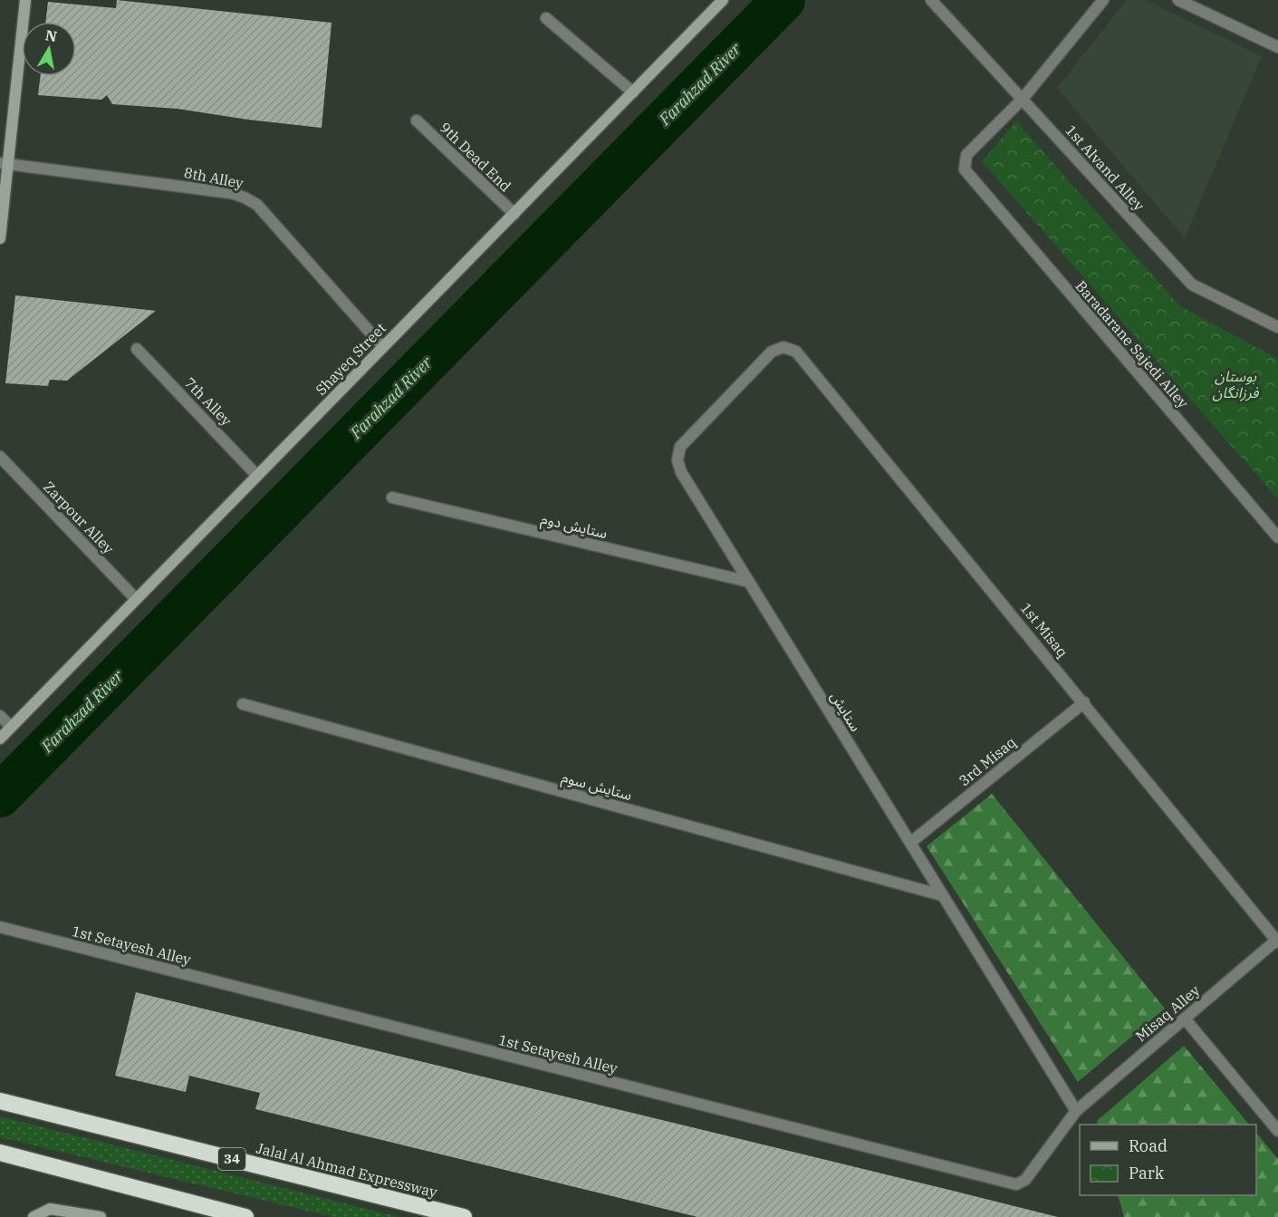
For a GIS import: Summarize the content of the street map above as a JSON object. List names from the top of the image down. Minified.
{"streets":{"highway":["34","Jalal Al Ahmad Expressway"],"street":["9th Dead End","1st Alvand Alley","8th Alley","Baradarane Sajedi Alley","Shayeq Street","7th Alley","Zarpour Alley","ستایش دوم","1st Misaq","ستایش","3rd Misaq","ستایش سوم","1st Setayesh Alley","Misaq Alley"]},"crossings":[["9th Dead End","Shayeq Street"],["1st Alvand Alley","Baradarane Sajedi Alley"],["8th Alley","Shayeq Street"],["Shayeq Street","7th Alley"],["Shayeq Street","Zarpour Alley"],["ستایش دوم","ستایش"],["1st Misaq","ستایش"],["1st Misaq","3rd Misaq"],["1st Misaq","Misaq Alley"],["ستایش","3rd Misaq"],["ستایش","ستایش سوم"],["ستایش","1st Setayesh Alley"],["ستایش","Misaq Alley"],["1st Setayesh Alley","Misaq Alley"]],"water":["Farahzad River"],"parks":["بوستان فرزانگان"],"legend":["Road","Park"],"north":"top"}
